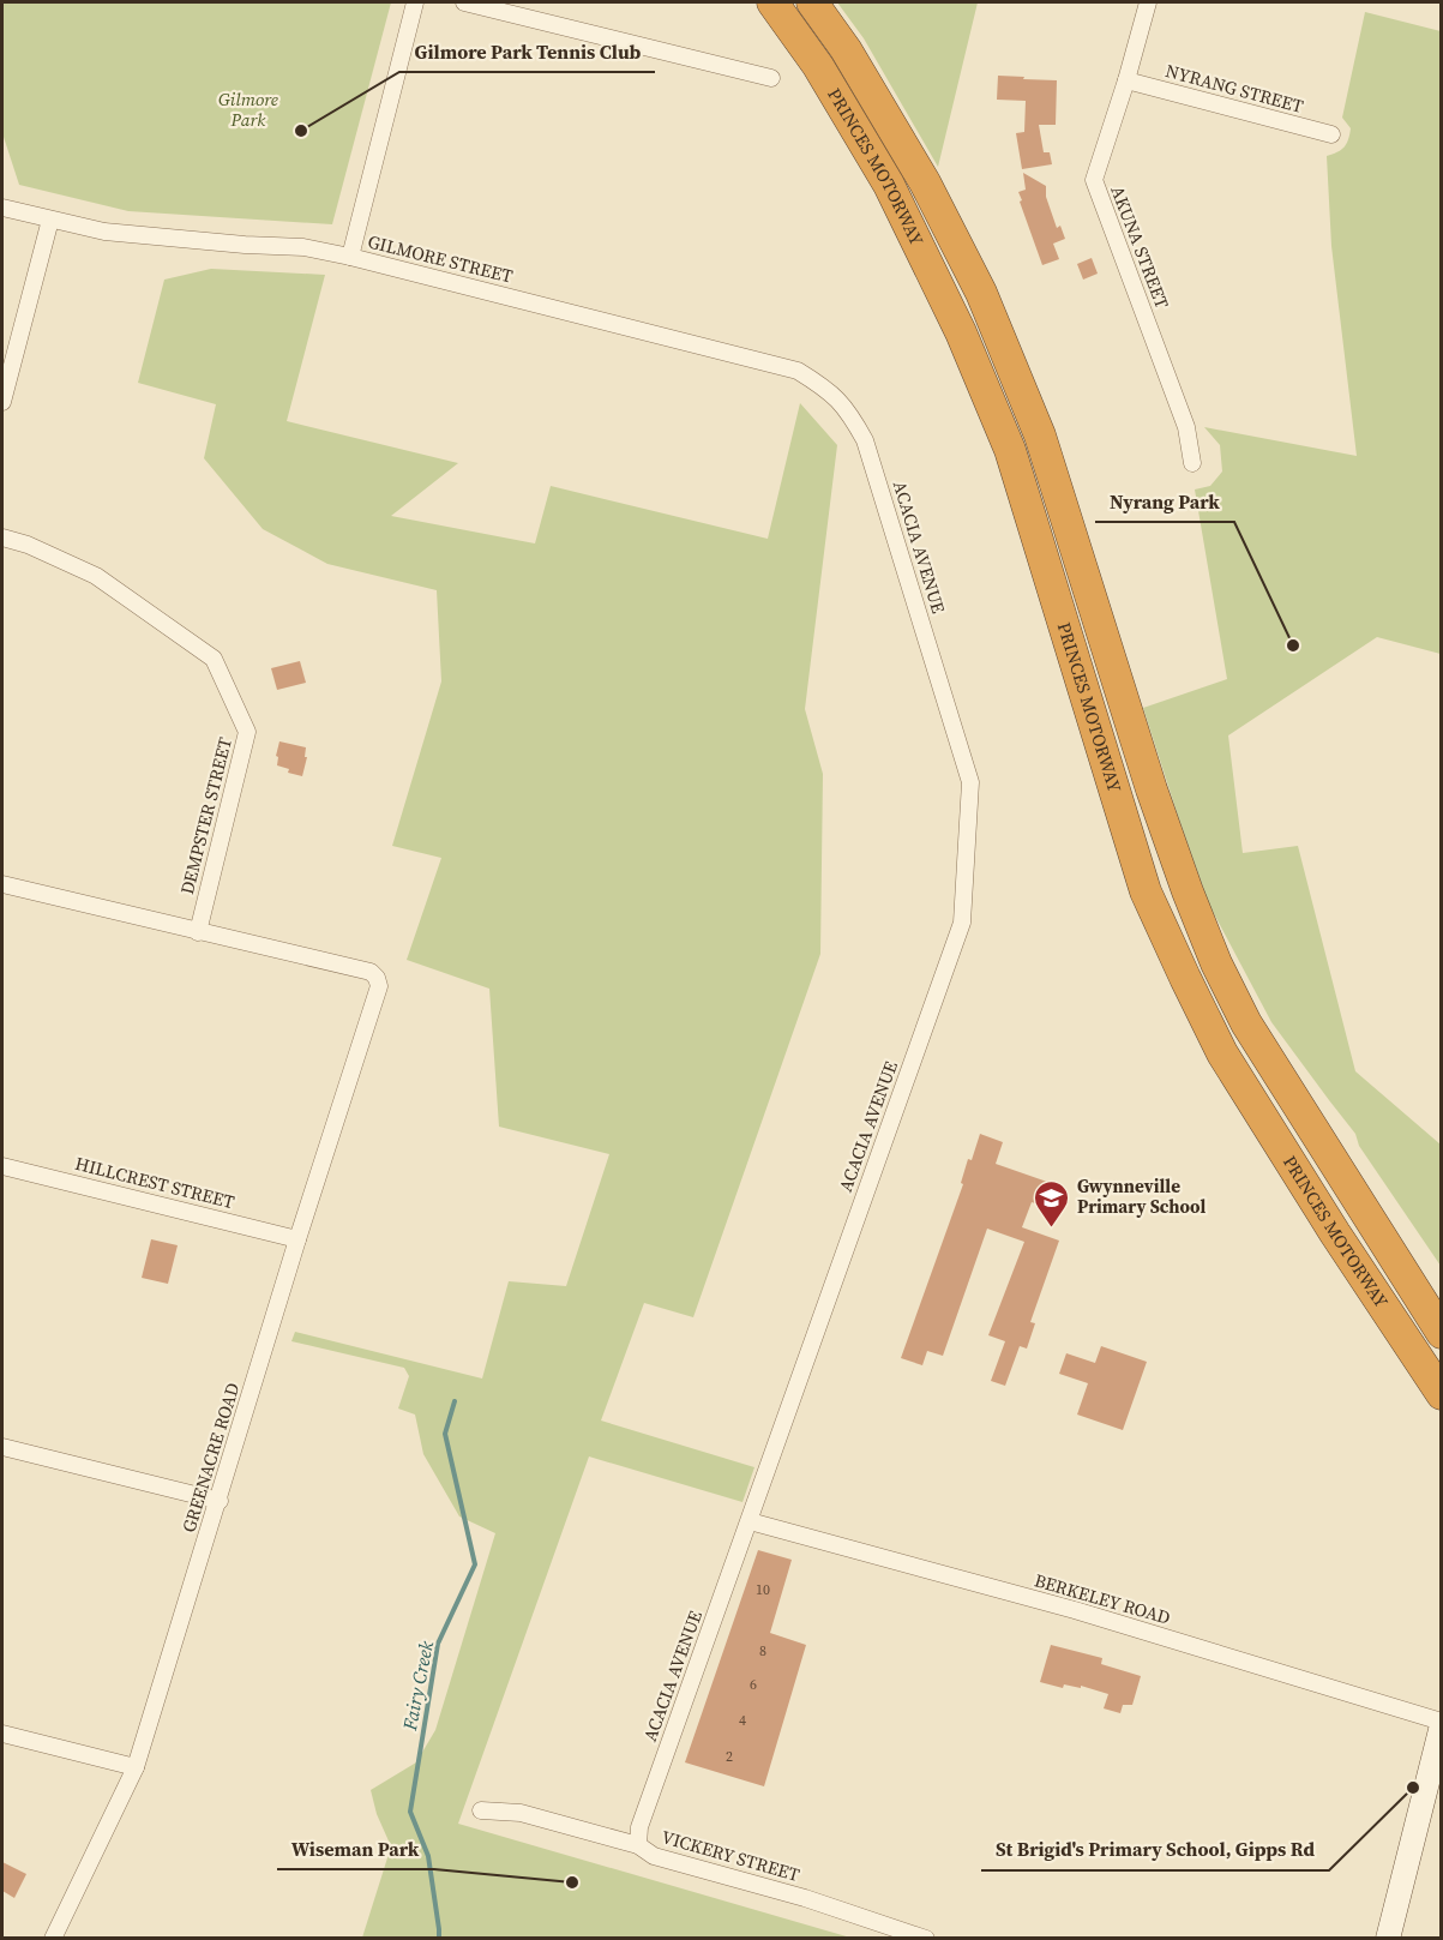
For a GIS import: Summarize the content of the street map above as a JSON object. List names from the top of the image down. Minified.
{"streets":{"highway":["PRINCES MOTORWAY"],"street":["NYRANG STREET","AKUNA STREET","GILMORE STREET","ACACIA AVENUE","DEMPSTER STREET","HILLCREST STREET","GREENACRE ROAD","BERKELEY ROAD","VICKERY STREET"]},"crossings":[["NYRANG STREET","AKUNA STREET"],["GILMORE STREET","ACACIA AVENUE"],["ACACIA AVENUE","BERKELEY ROAD"],["ACACIA AVENUE","VICKERY STREET"],["DEMPSTER STREET","GREENACRE ROAD"],["HILLCREST STREET","GREENACRE ROAD"]],"water":["Fairy Creek"],"parks":["Gilmore Park"],"places":{"other":["Gilmore Park Tennis Club","Nyrang Park","St Brigid's Primary School, Gipps Rd","Wiseman Park"],"school or university":["Gwynneville Primary School"]},"house_numbers":["10","8","6","4","2"]}
